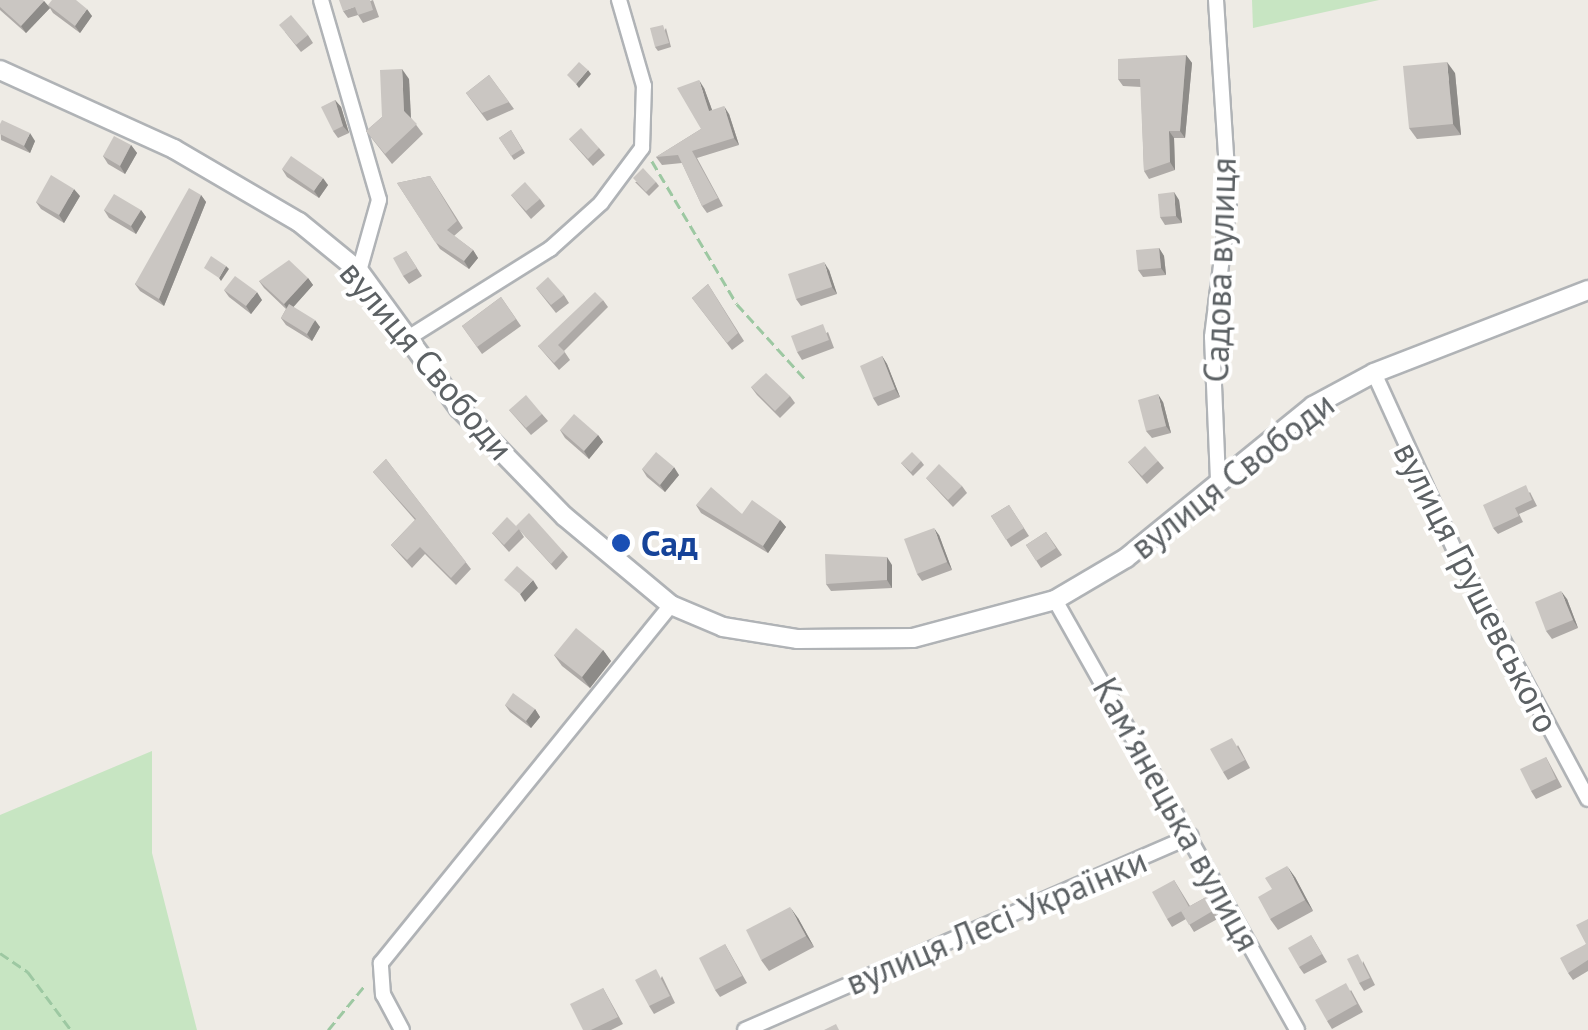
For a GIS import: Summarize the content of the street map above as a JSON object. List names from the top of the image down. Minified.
{"streets":{"street":["Садова вулиця","вулиця Свободи","вулиця Грушевського","Камʼянецька вулиця","вулиця Лесі Українки"]},"crossings":[["Садова вулиця","вулиця Свободи"],["вулиця Свободи","вулиця Грушевського"],["вулиця Свободи","Камʼянецька вулиця"],["Камʼянецька вулиця","вулиця Лесі Українки"]],"places":["Сад"]}
